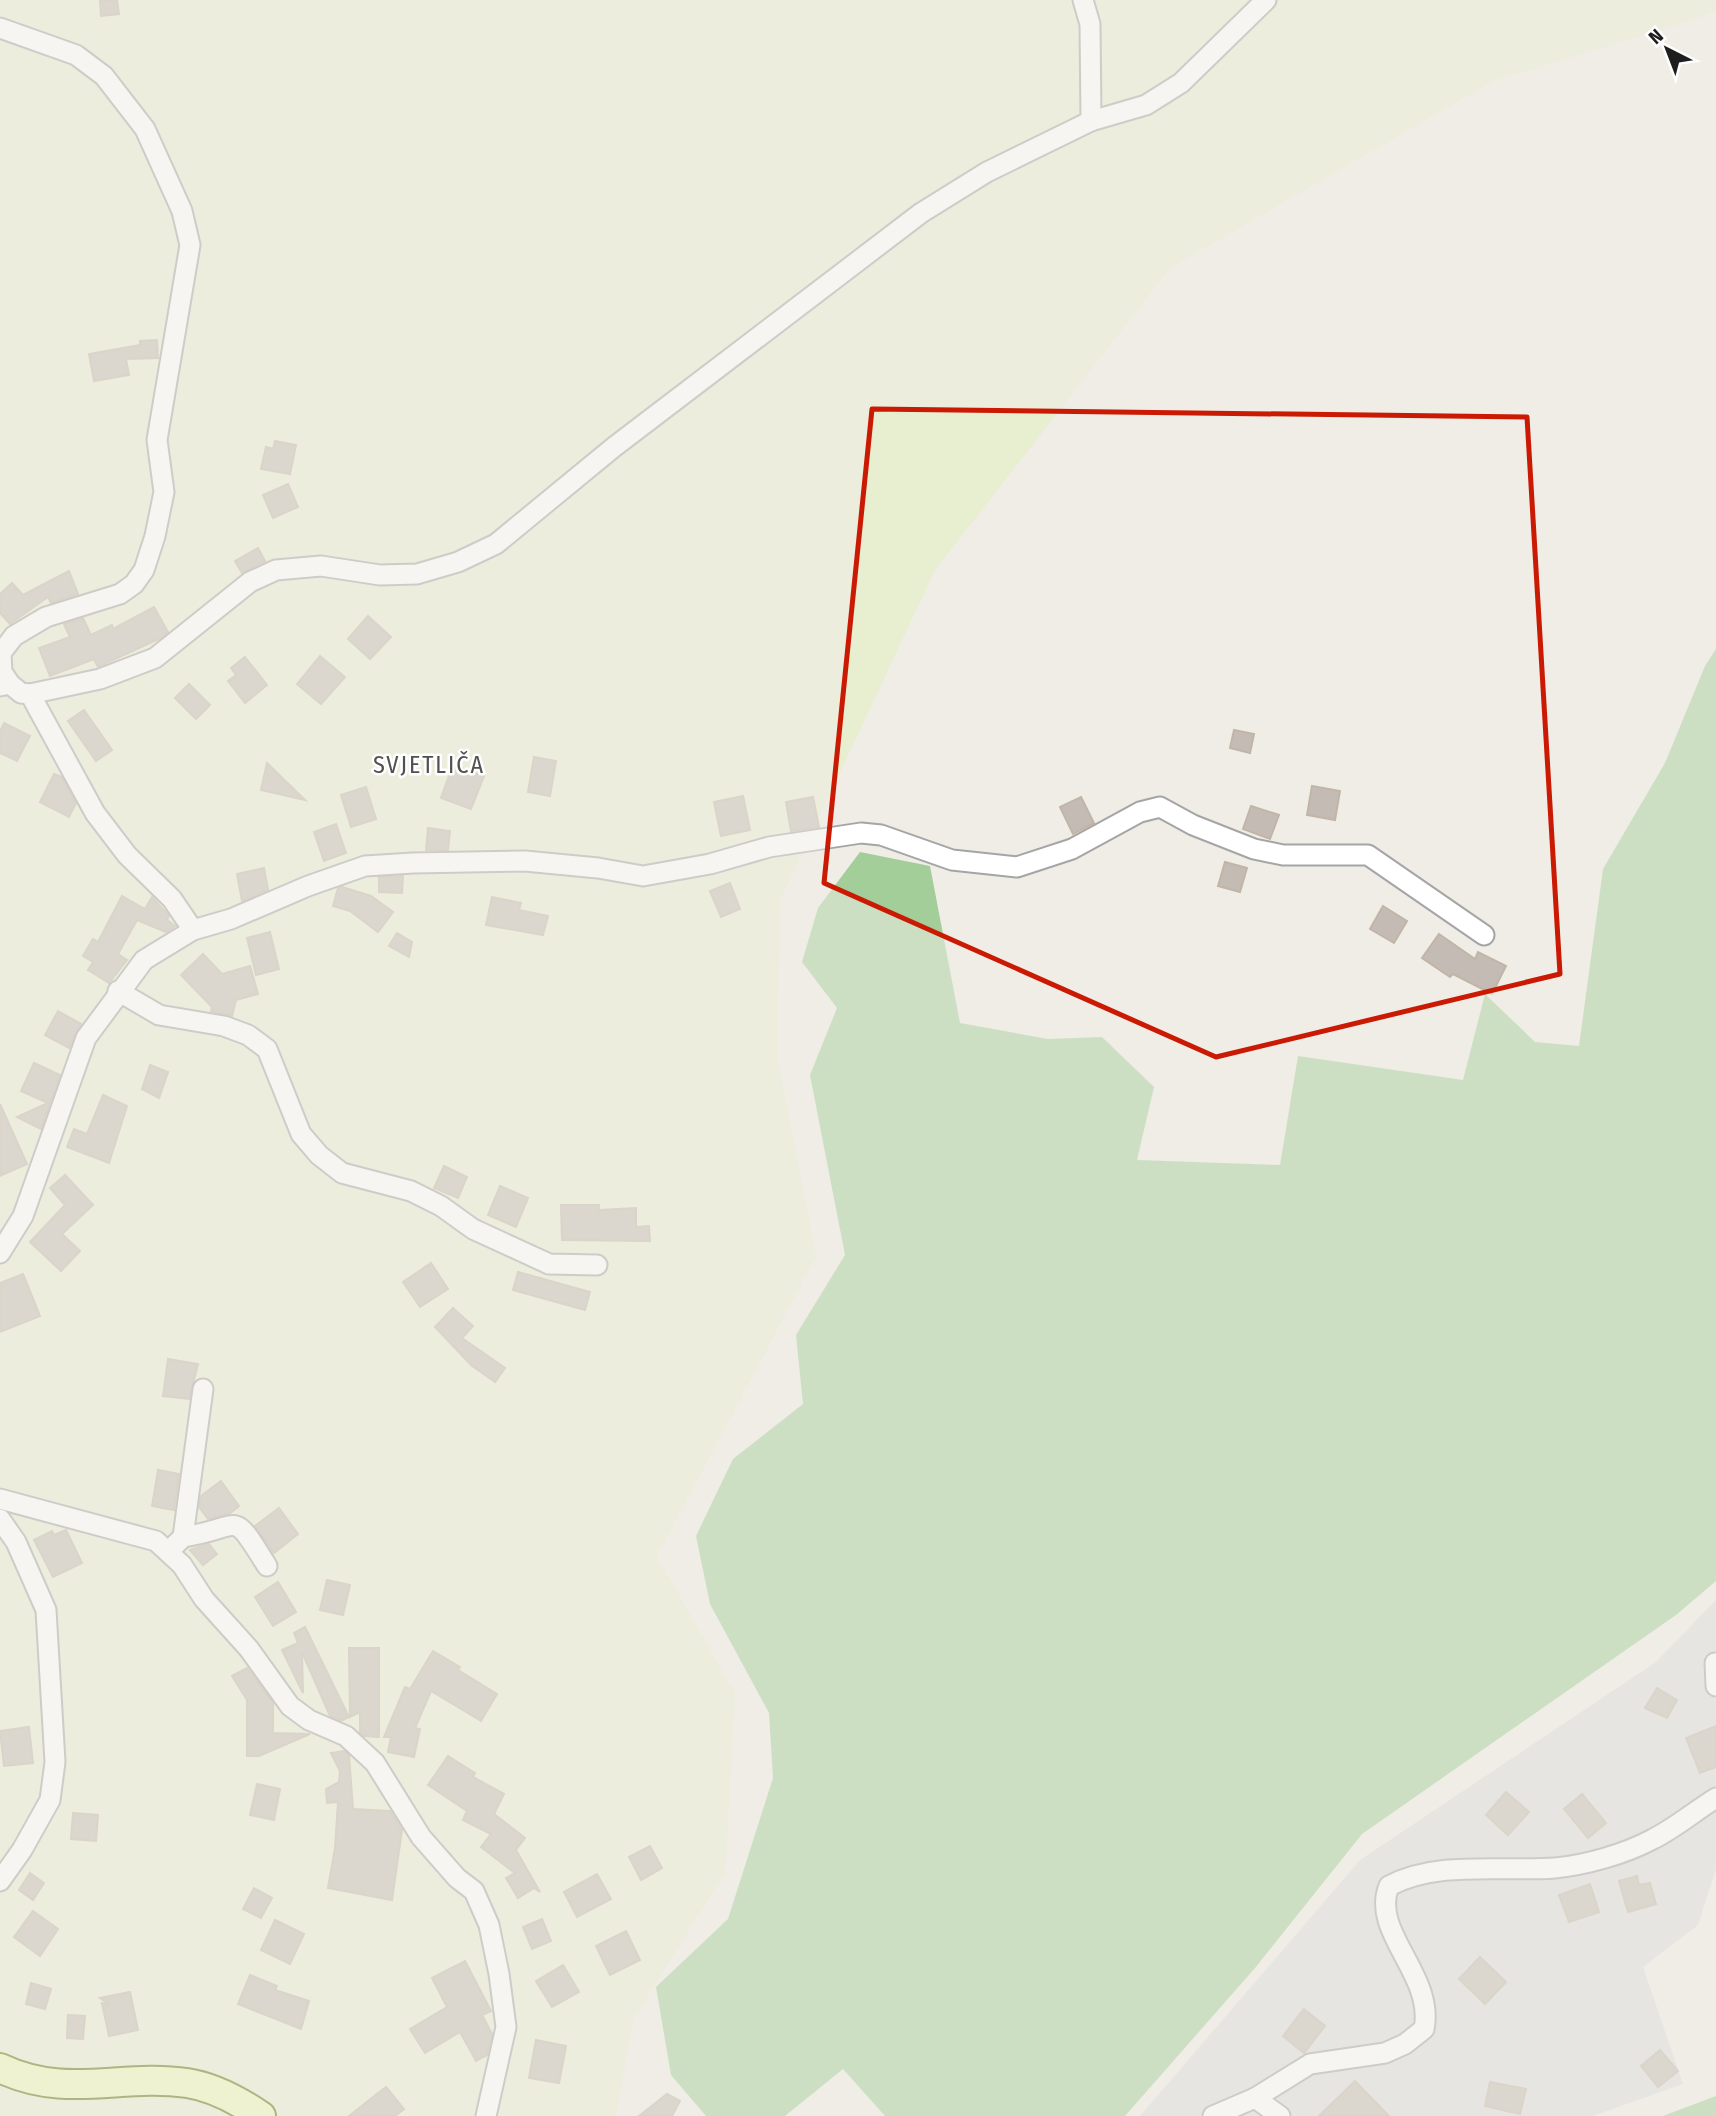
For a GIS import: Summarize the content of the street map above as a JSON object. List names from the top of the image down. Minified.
{"districts":["SVJETLIČA"],"north":"top left"}
